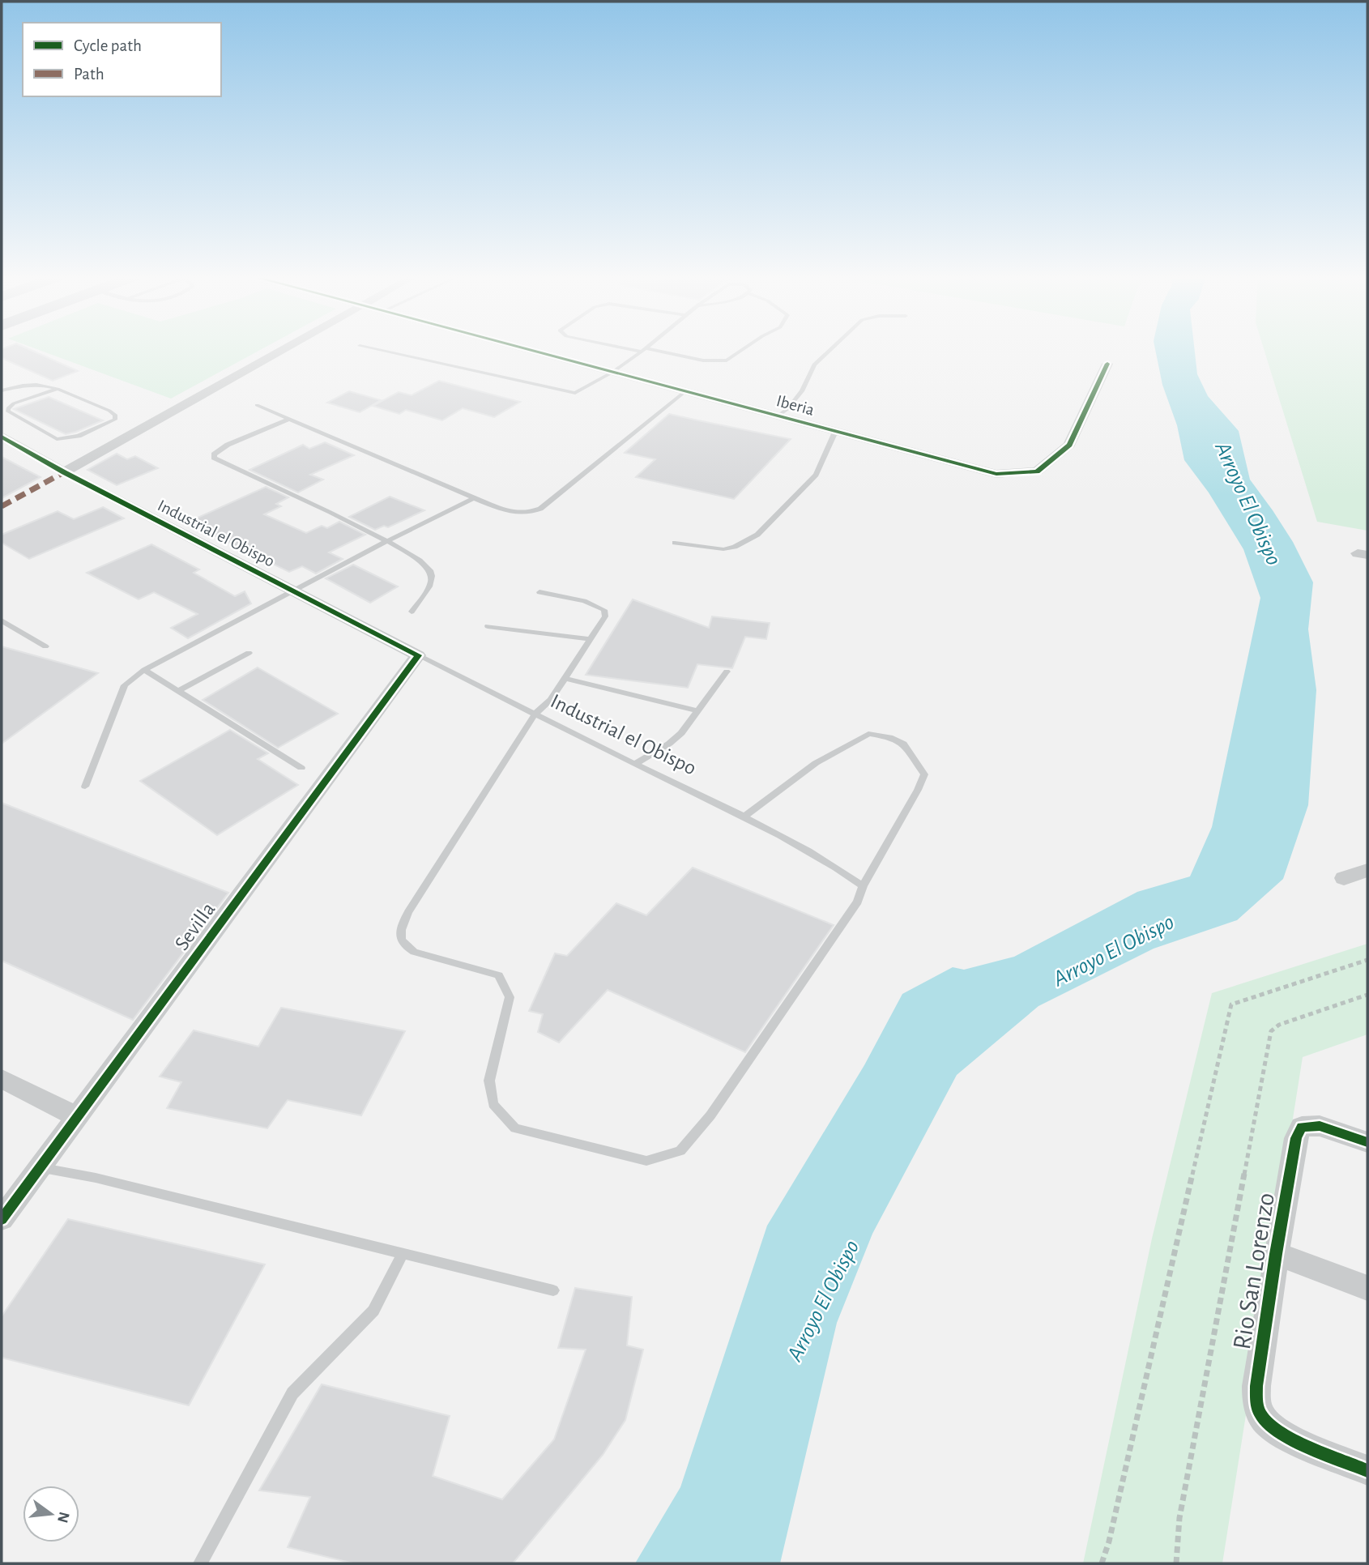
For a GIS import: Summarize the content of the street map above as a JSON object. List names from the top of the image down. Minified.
{"streets":{"street":["Iberia","Industrial el Obispo","Sevilla","Rio San Lorenzo"]},"crossings":[["Industrial el Obispo","Sevilla"]],"water":["Arroyo El Obispo"],"legend":["Cycle path","Path"],"north":"right"}
